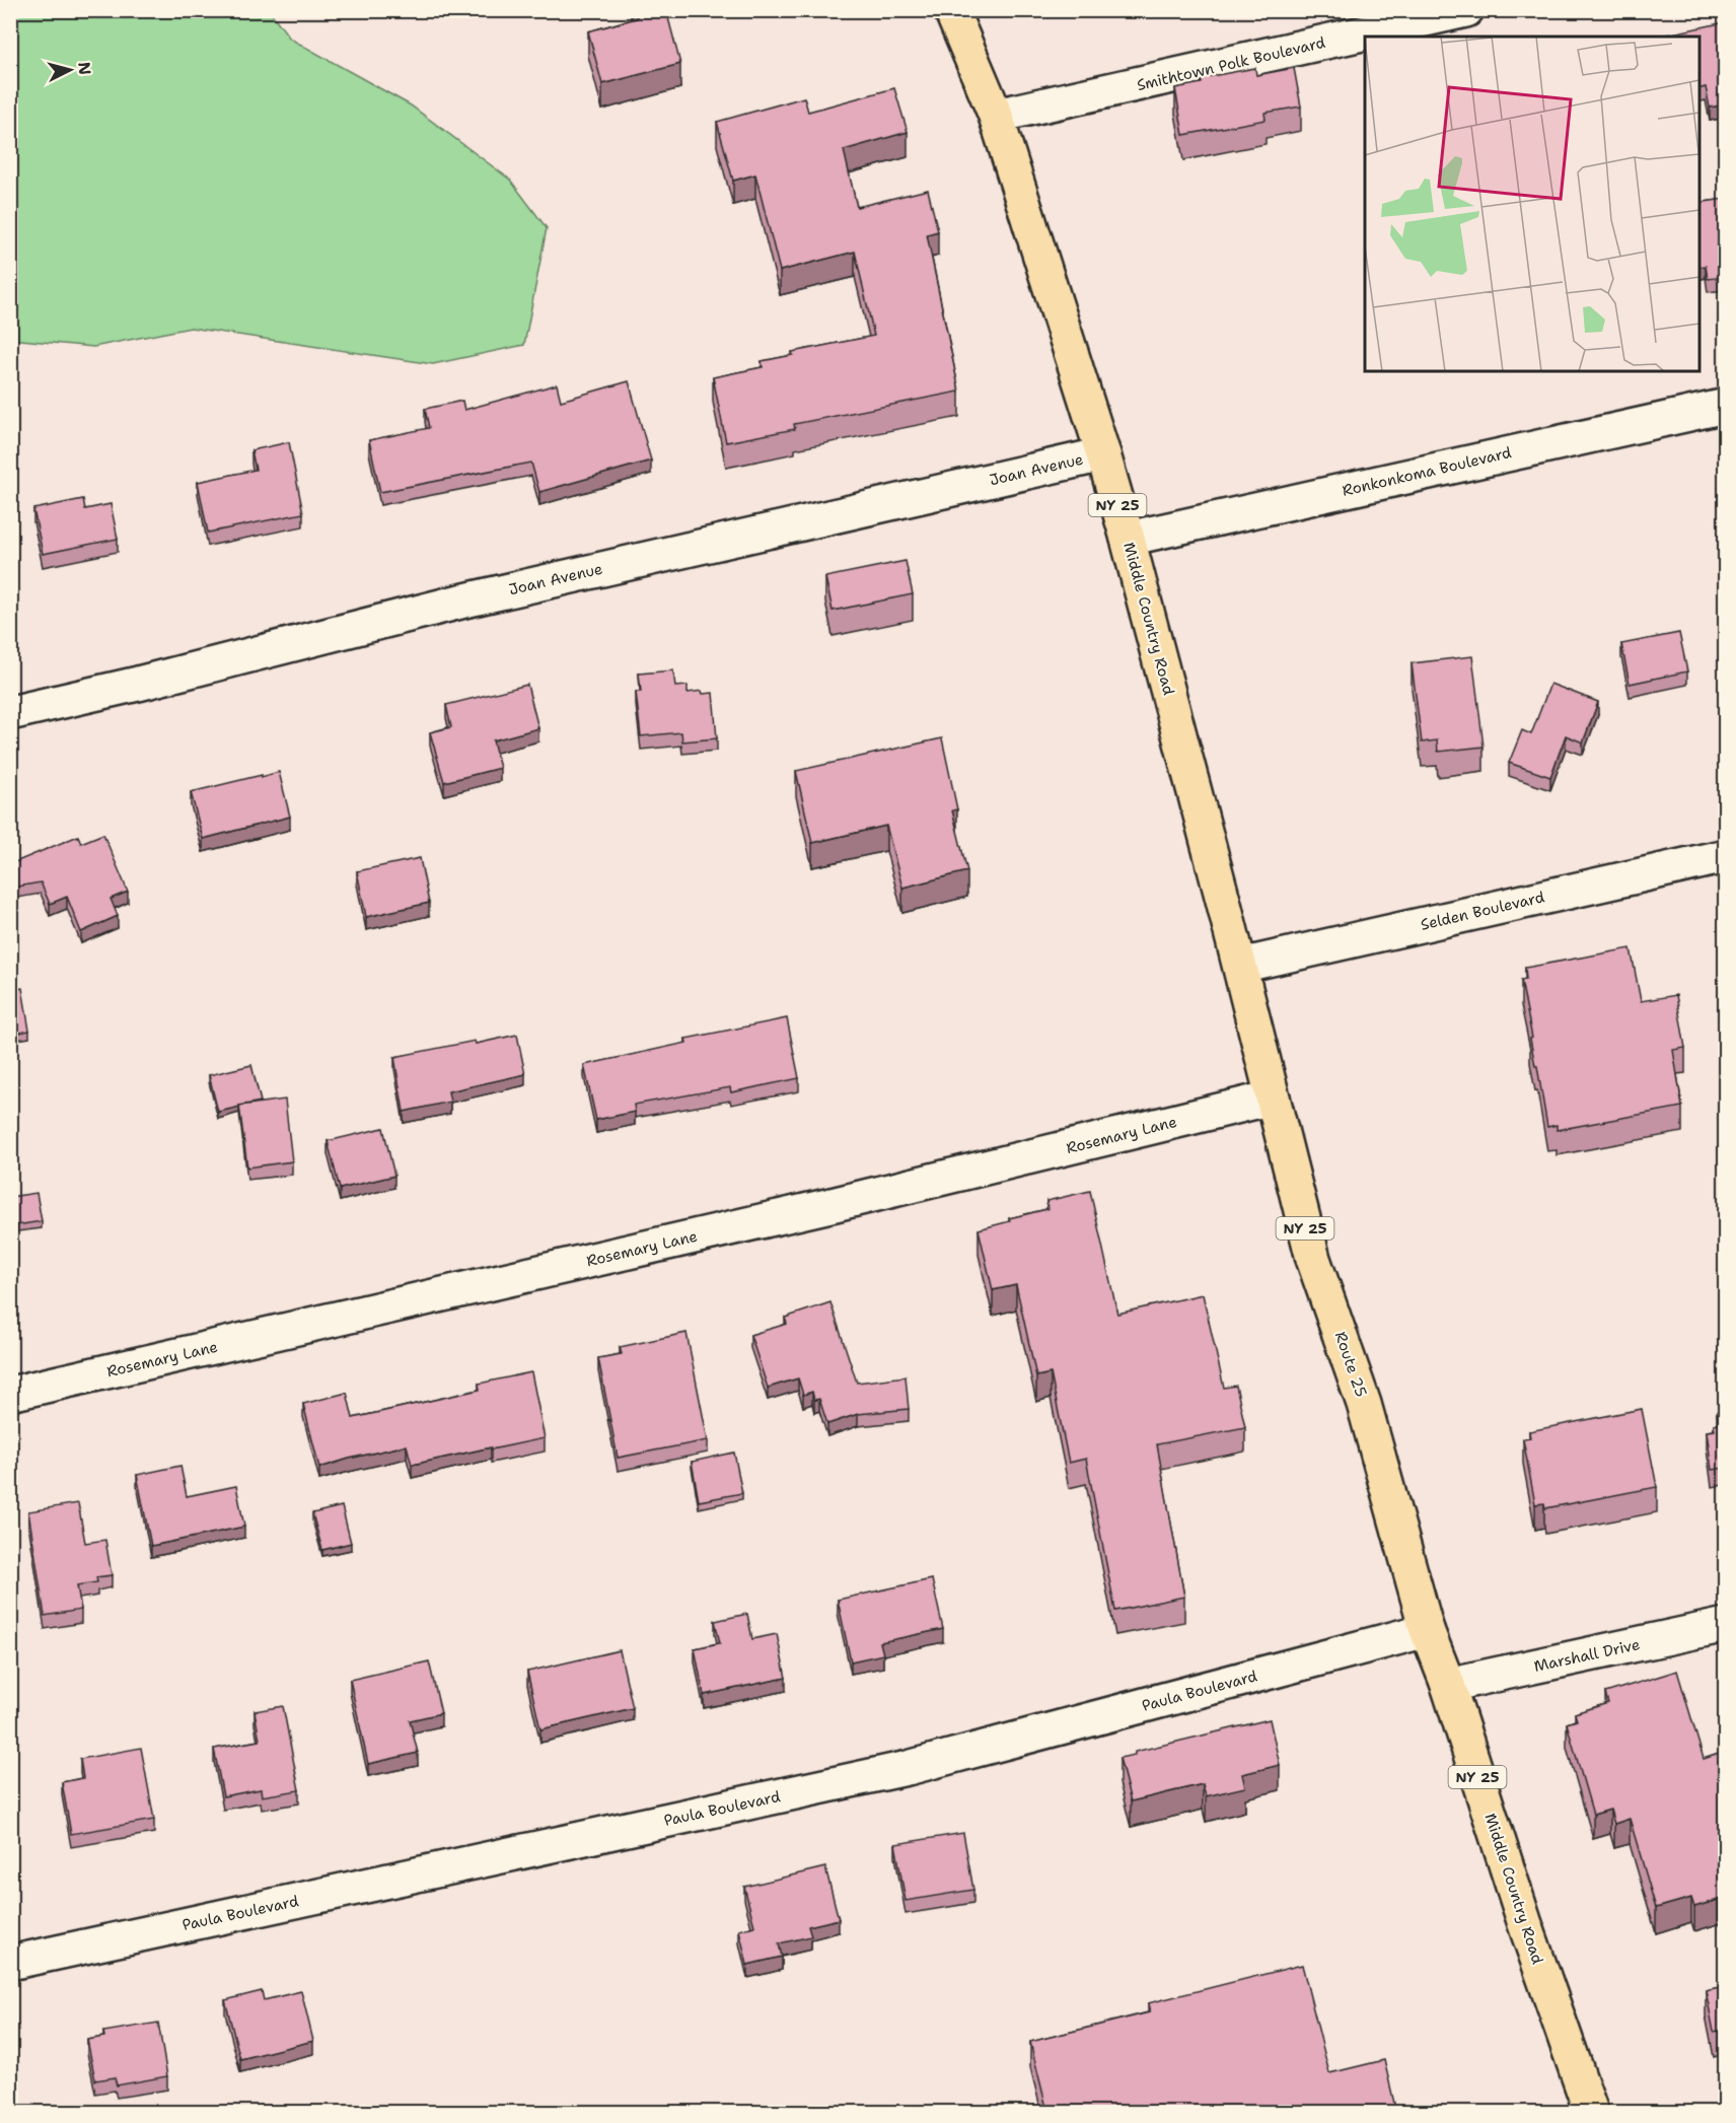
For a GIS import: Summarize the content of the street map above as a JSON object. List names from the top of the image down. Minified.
{"streets":{"main road":["NY 25","Middle Country Road","Route 25"],"street":["Smithtown Polk Boulevard","Joan Avenue","Ronkonkoma Boulevard","Selden Boulevard","Rosemary Lane","Marshall Drive","Paula Boulevard"]},"crossings":[["Smithtown Polk Boulevard","Middle Country Road"],["Joan Avenue","Middle Country Road"],["Ronkonkoma Boulevard","Middle Country Road"],["Middle Country Road","Selden Boulevard"],["Middle Country Road","Rosemary Lane"],["Middle Country Road","Route 25"],["Middle Country Road","Marshall Drive"],["Middle Country Road","Paula Boulevard"],["Rosemary Lane","Route 25"],["Route 25","Paula Boulevard"]],"north":"right"}
